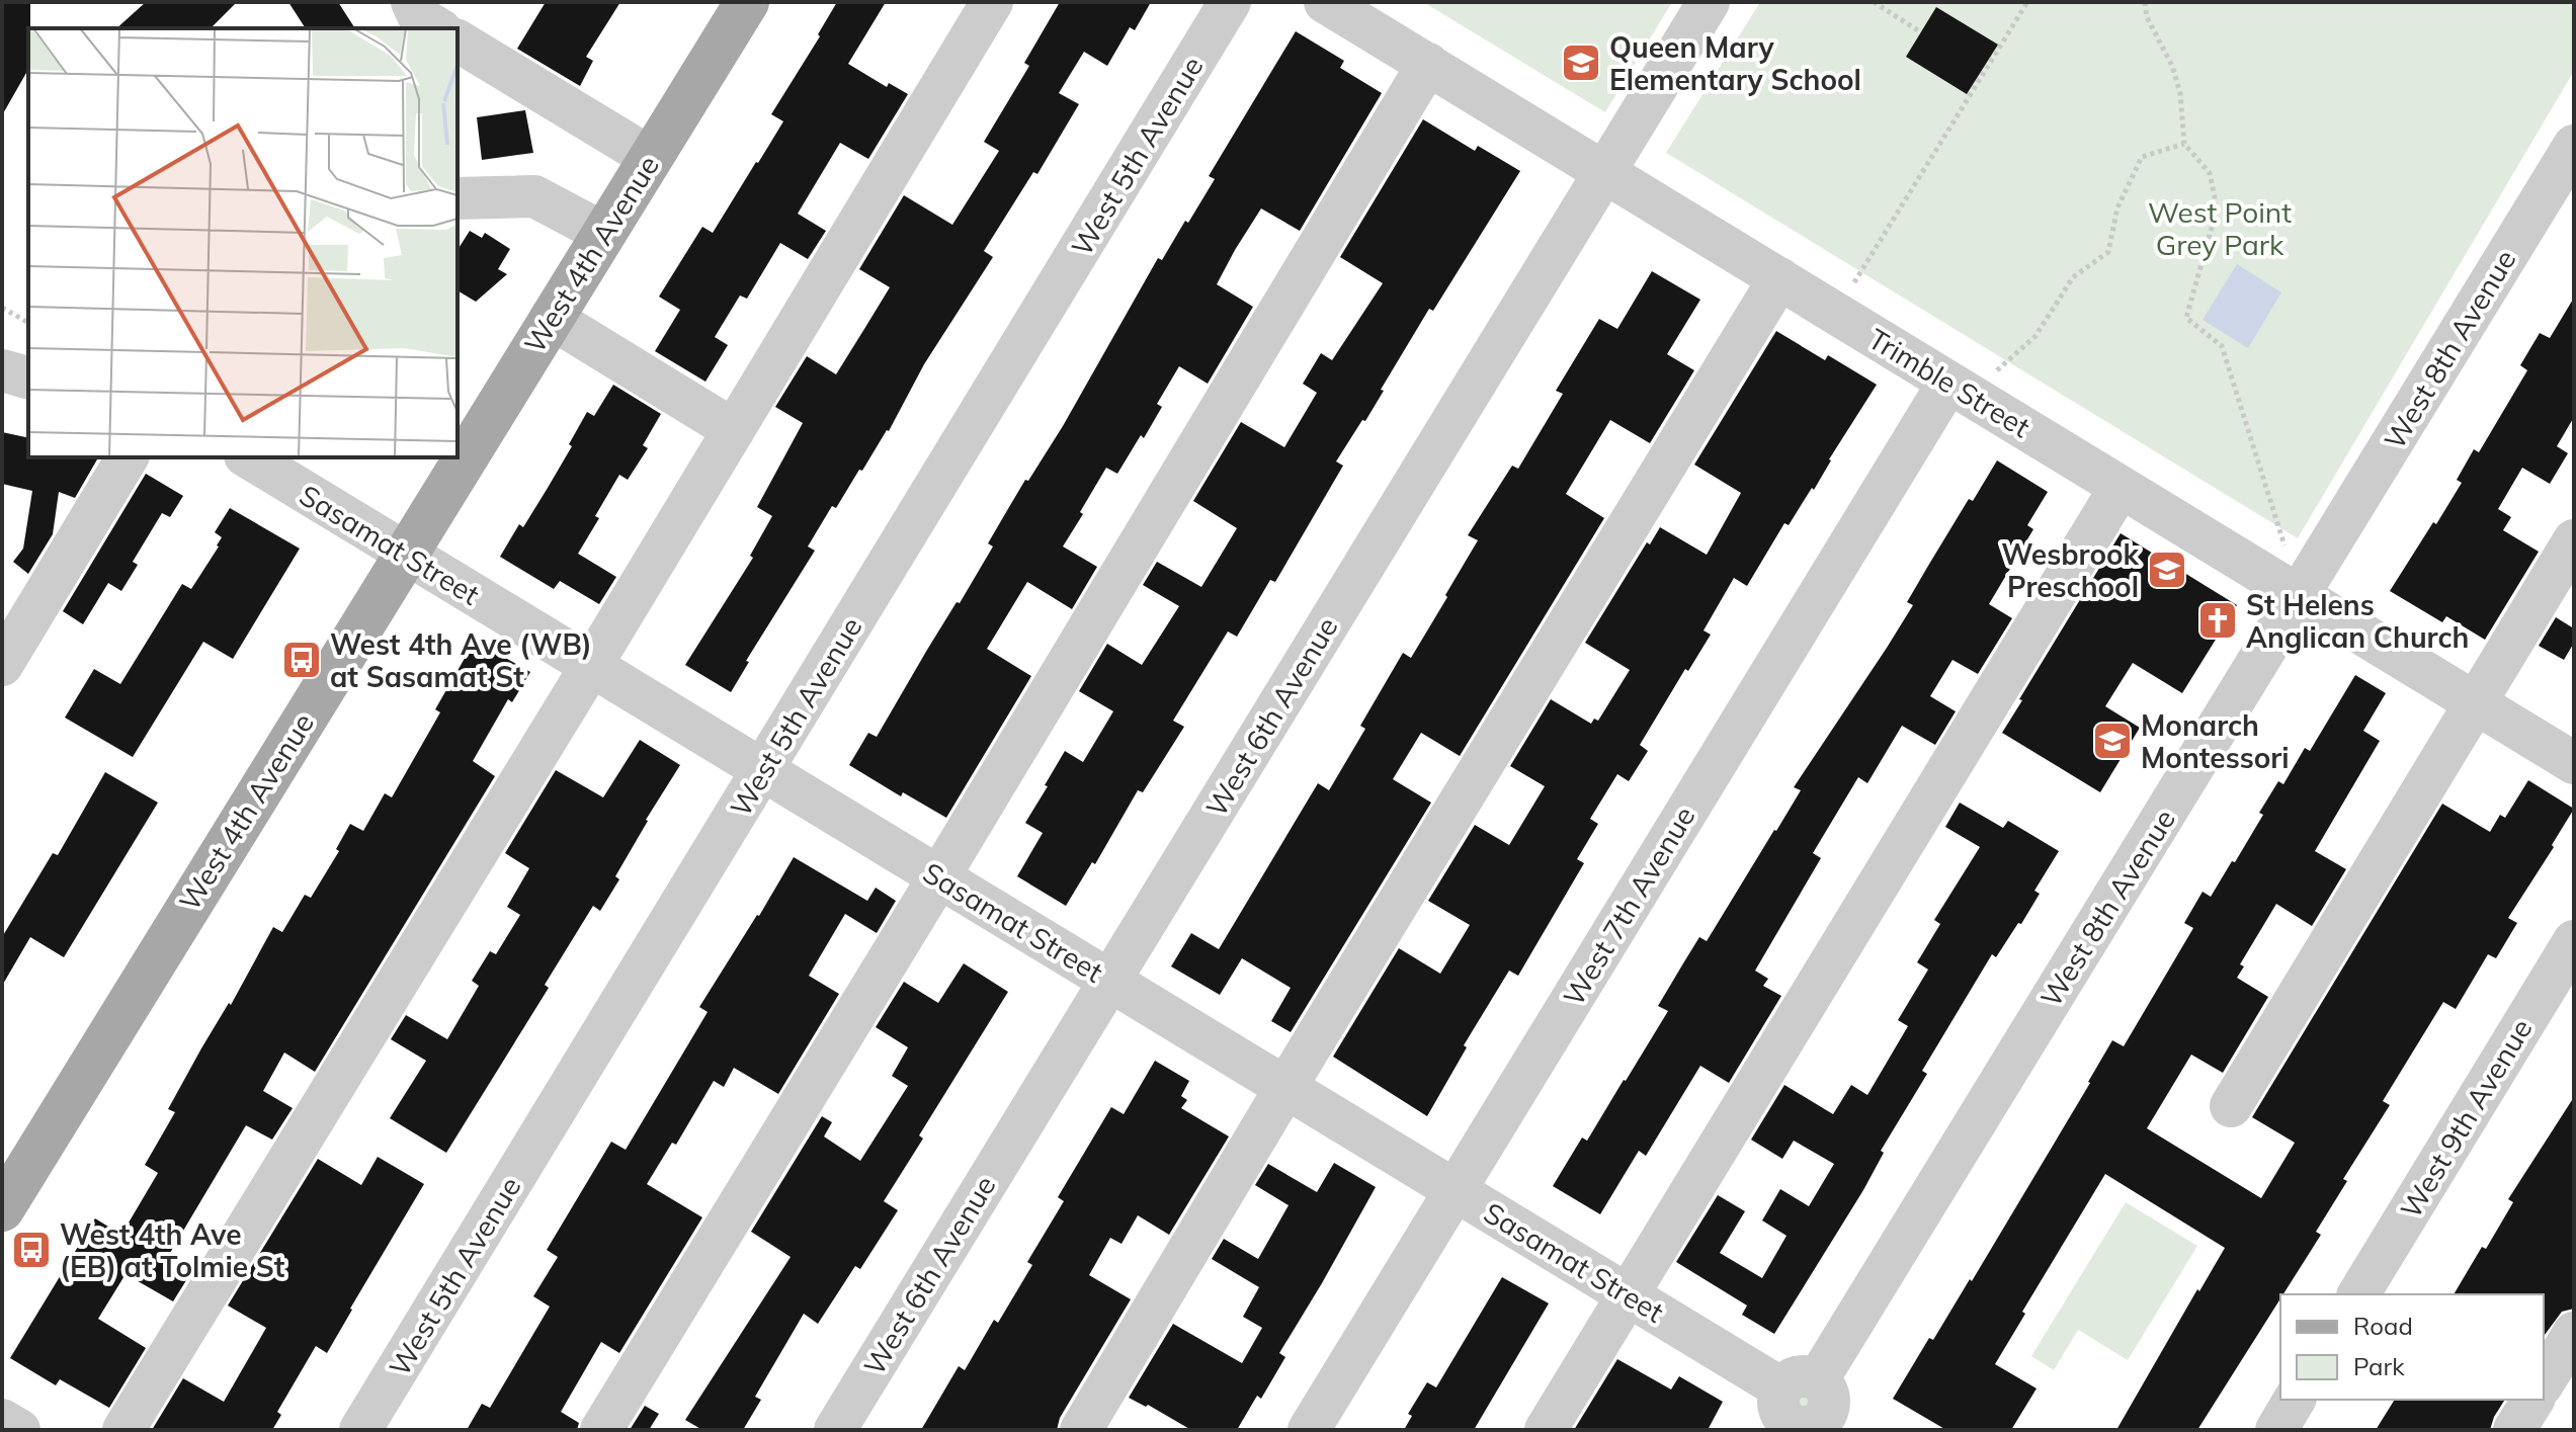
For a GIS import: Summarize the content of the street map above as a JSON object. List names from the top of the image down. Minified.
{"streets":{"main road":["West 4th Avenue"],"street":["West 5th Avenue","West 8th Avenue","Trimble Street","Sasamat Street","West 6th Avenue","West 7th Avenue","West 9th Avenue"]},"crossings":[["West 5th Avenue","Sasamat Street"],["West 4th Avenue","Sasamat Street"],["West 8th Avenue","Trimble Street"],["West 8th Avenue","Sasamat Street"],["Trimble Street","West 6th Avenue"],["Trimble Street","West 7th Avenue"],["Sasamat Street","West 6th Avenue"],["Sasamat Street","West 7th Avenue"]],"parks":["West Point Grey Park"],"places":{"school or university":["Queen Mary Elementary School","Wesbrook Preschool","Monarch Montessori"],"church":["St Helens Anglican Church"],"bus stop":["West 4th Ave (WB) at Sasamat St","West 4th Ave (EB) at Tolmie St"]},"legend":["Road","Park"]}
